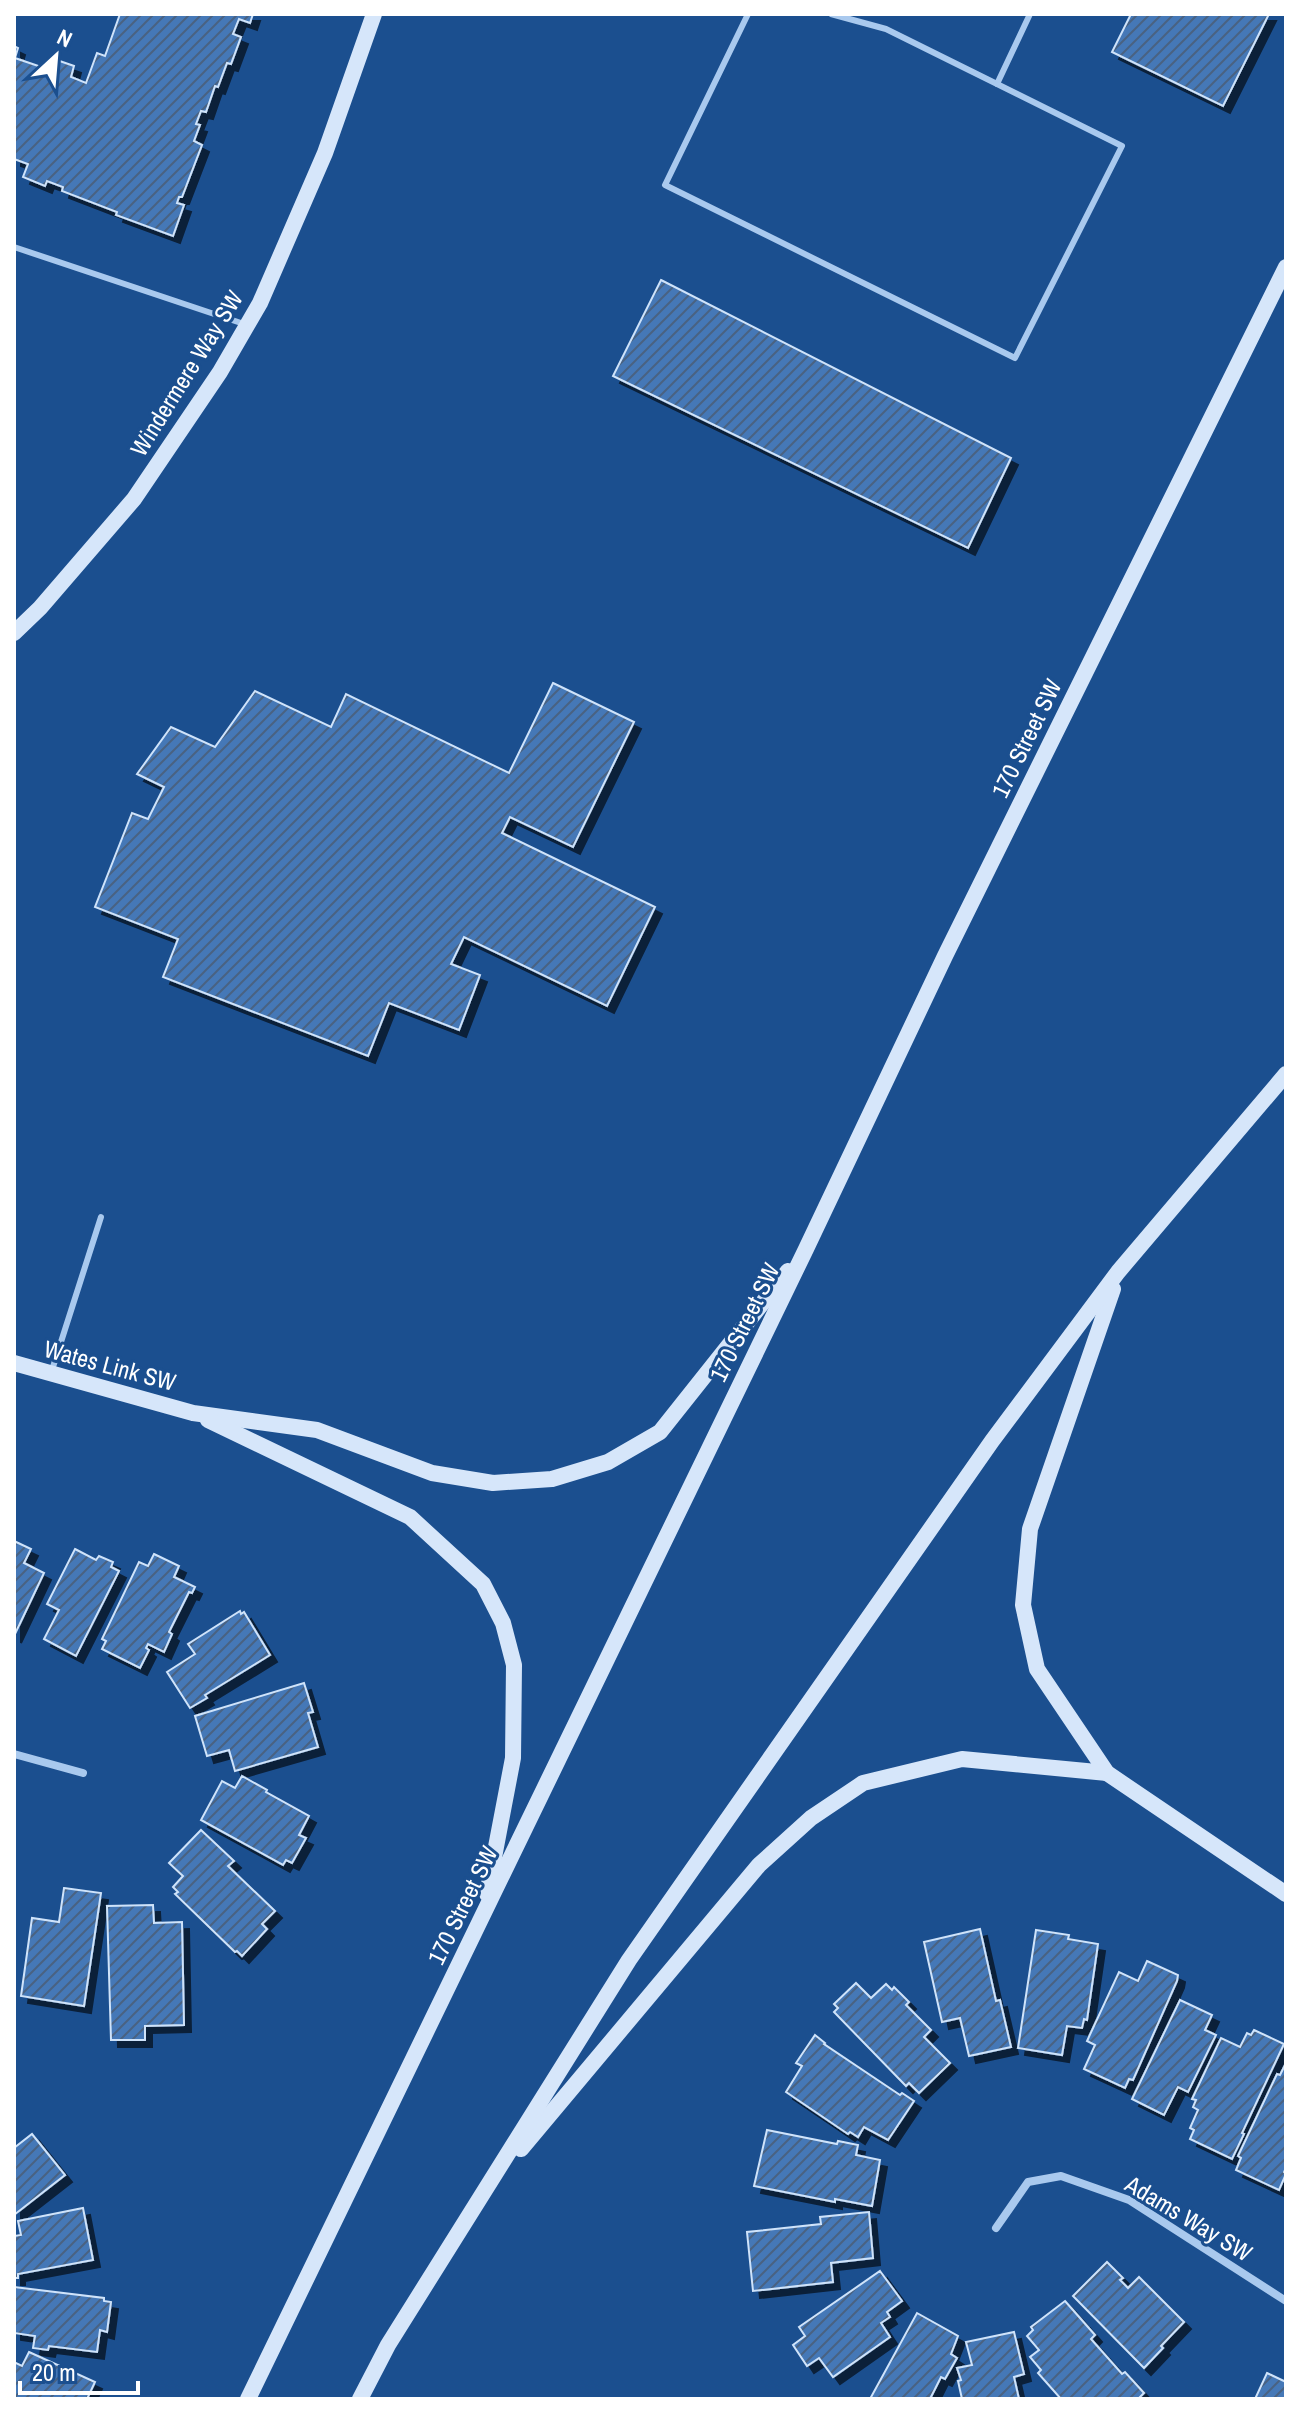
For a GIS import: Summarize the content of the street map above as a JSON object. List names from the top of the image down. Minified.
{"streets":{"main road":["Windermere Way SW","170 Street SW","Wates Link SW"],"street":["Adams Way SW"]},"scale_bar":"20 m","north":"top right"}
